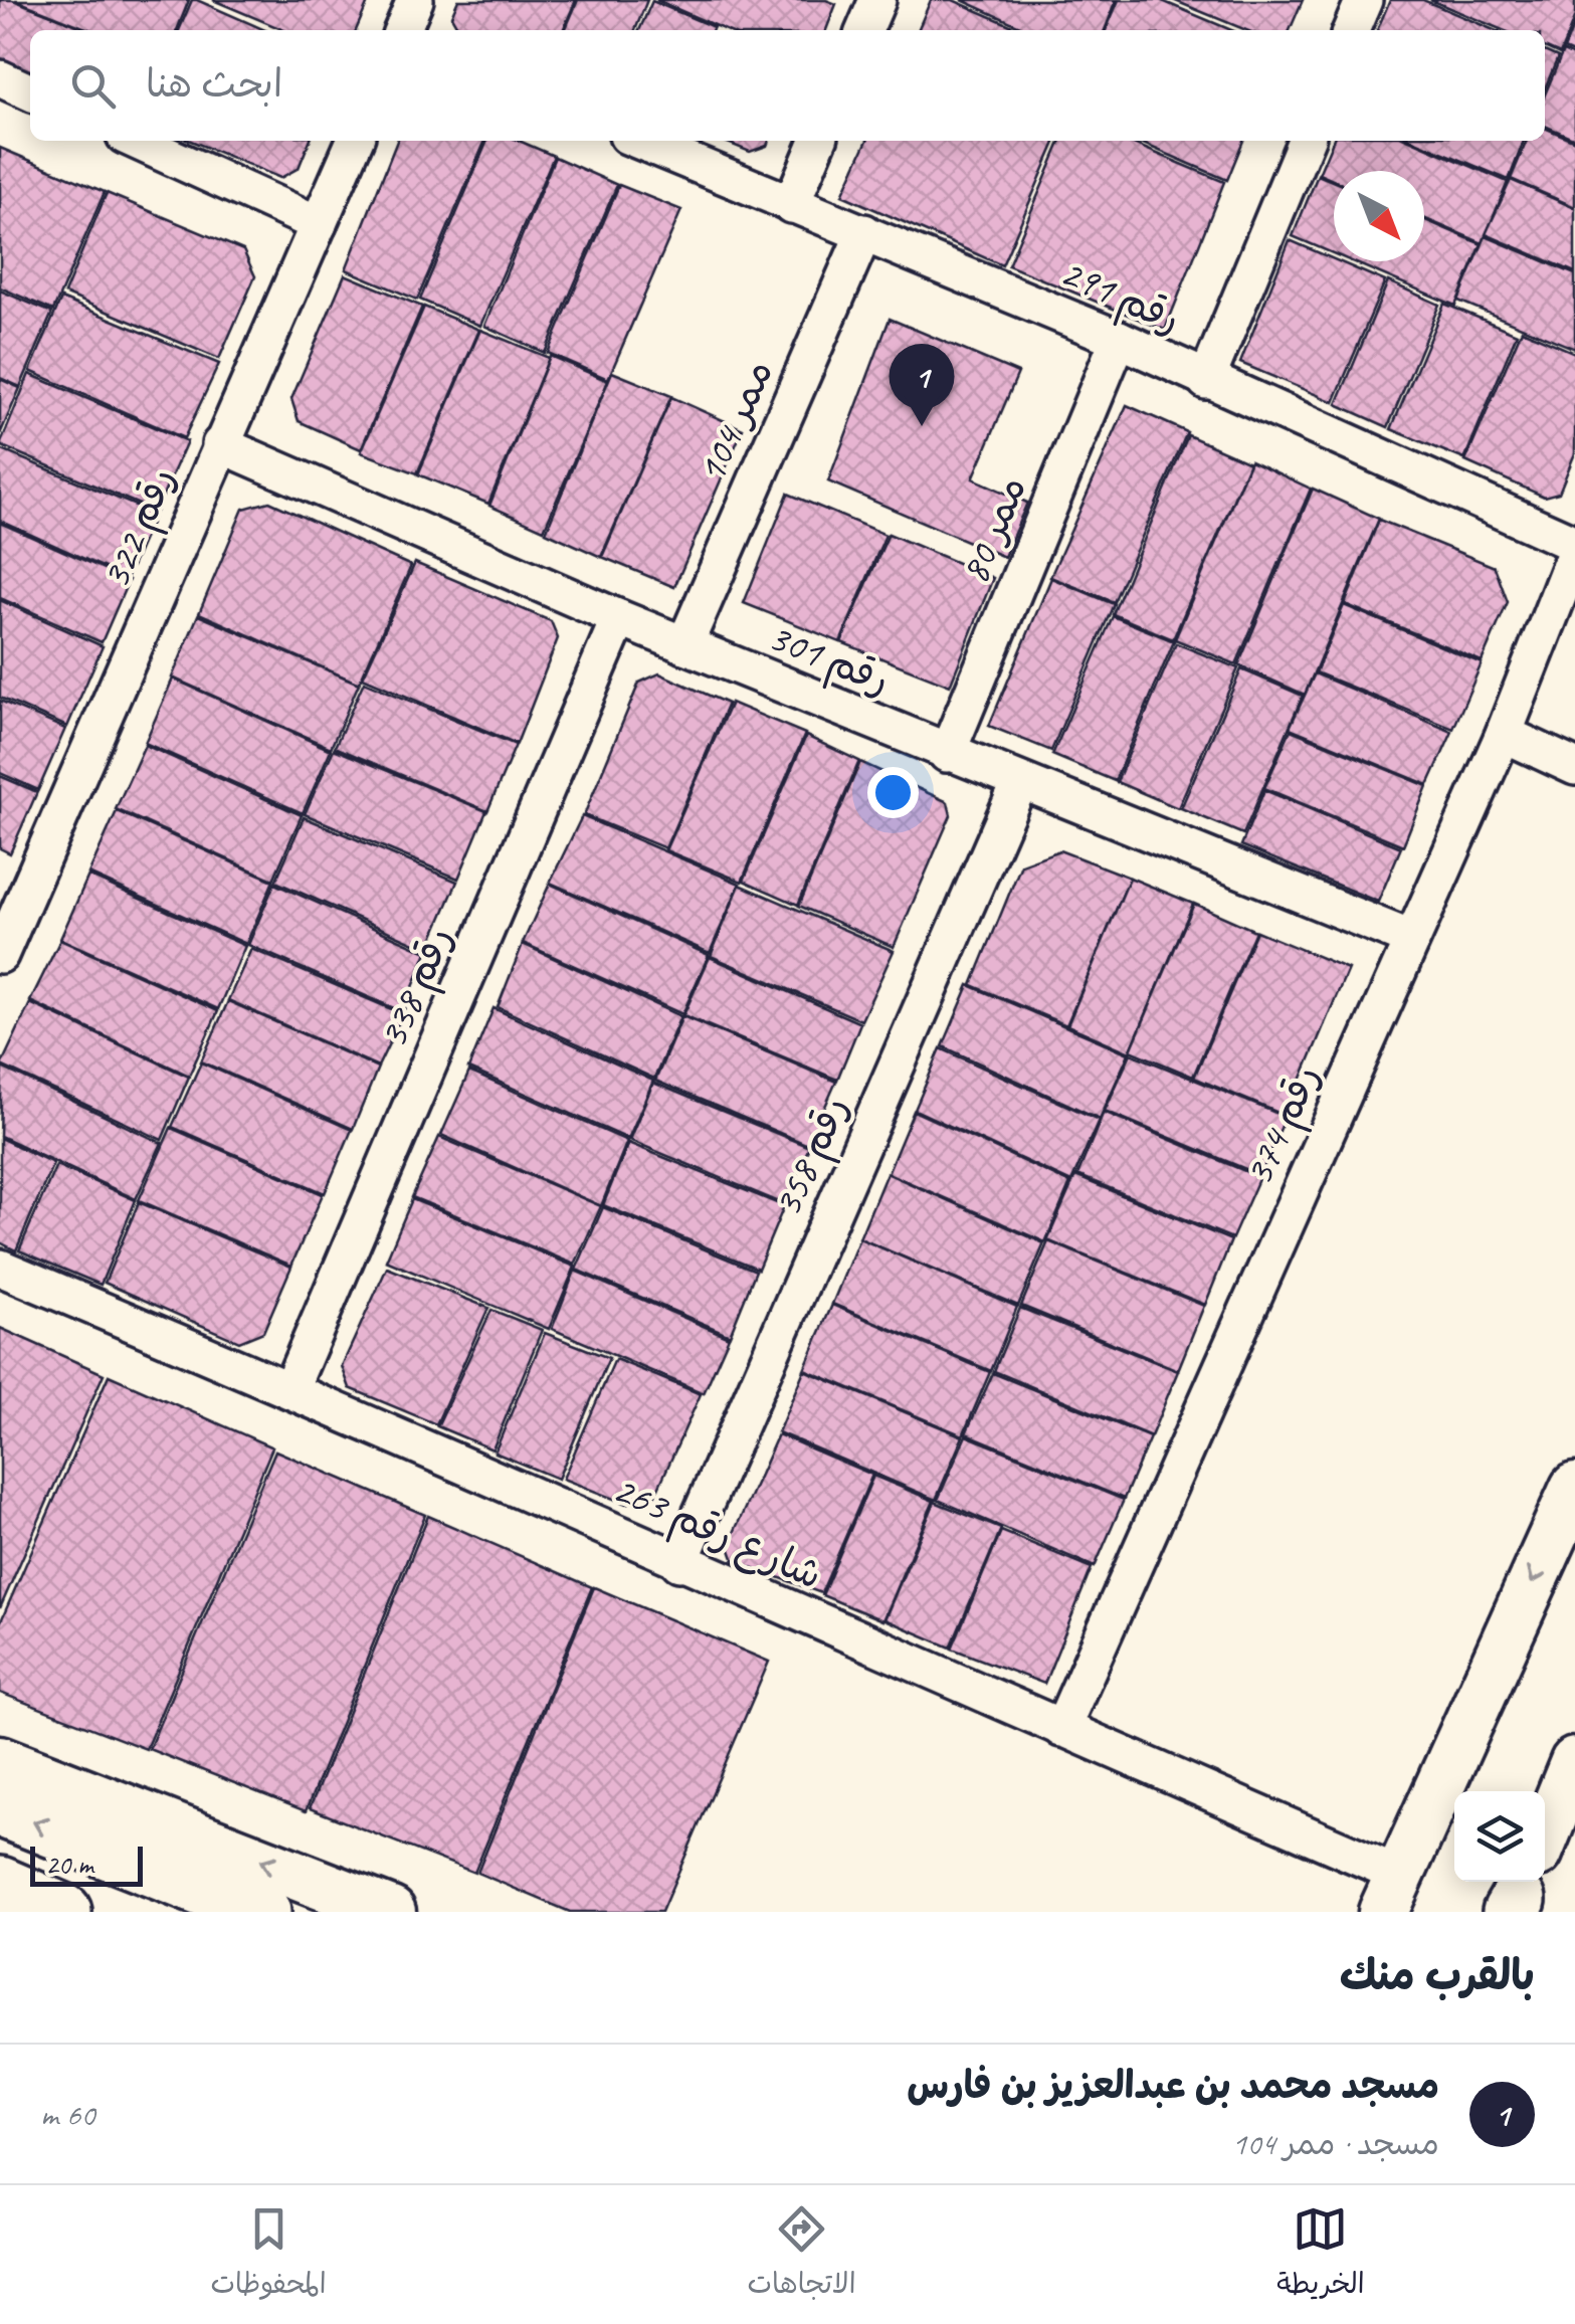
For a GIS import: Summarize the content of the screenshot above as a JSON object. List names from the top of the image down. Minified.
{"streets":{"street":["رقم 291","ممر 104","رقم 322","ممر 80","رقم 301","رقم 338","رقم 374","رقم 358","شارع رقم 263"]},"crossings":[["رقم 291","ممر 104"],["رقم 291","ممر 80"],["ممر 104","رقم 301"],["رقم 322","رقم 301"],["ممر 80","رقم 301"],["رقم 301","رقم 338"],["رقم 301","رقم 374"],["رقم 301","رقم 358"],["رقم 338","شارع رقم 263"],["رقم 374","شارع رقم 263"],["رقم 358","شارع رقم 263"]],"scale_bar":"20 m","north":"bottom right","page":{"search":"ابحث هنا","pins":"1","scale":"20 m","heading":"بالقرب منك","list":[{"mark":"1","name":"مسجد محمد بن عبدالعزيز بن فارس","note":"مسجد · ممر 104","value":"60 m"}],"nav":["الخريطة","الاتجاهات","المحفوظات"]}}
